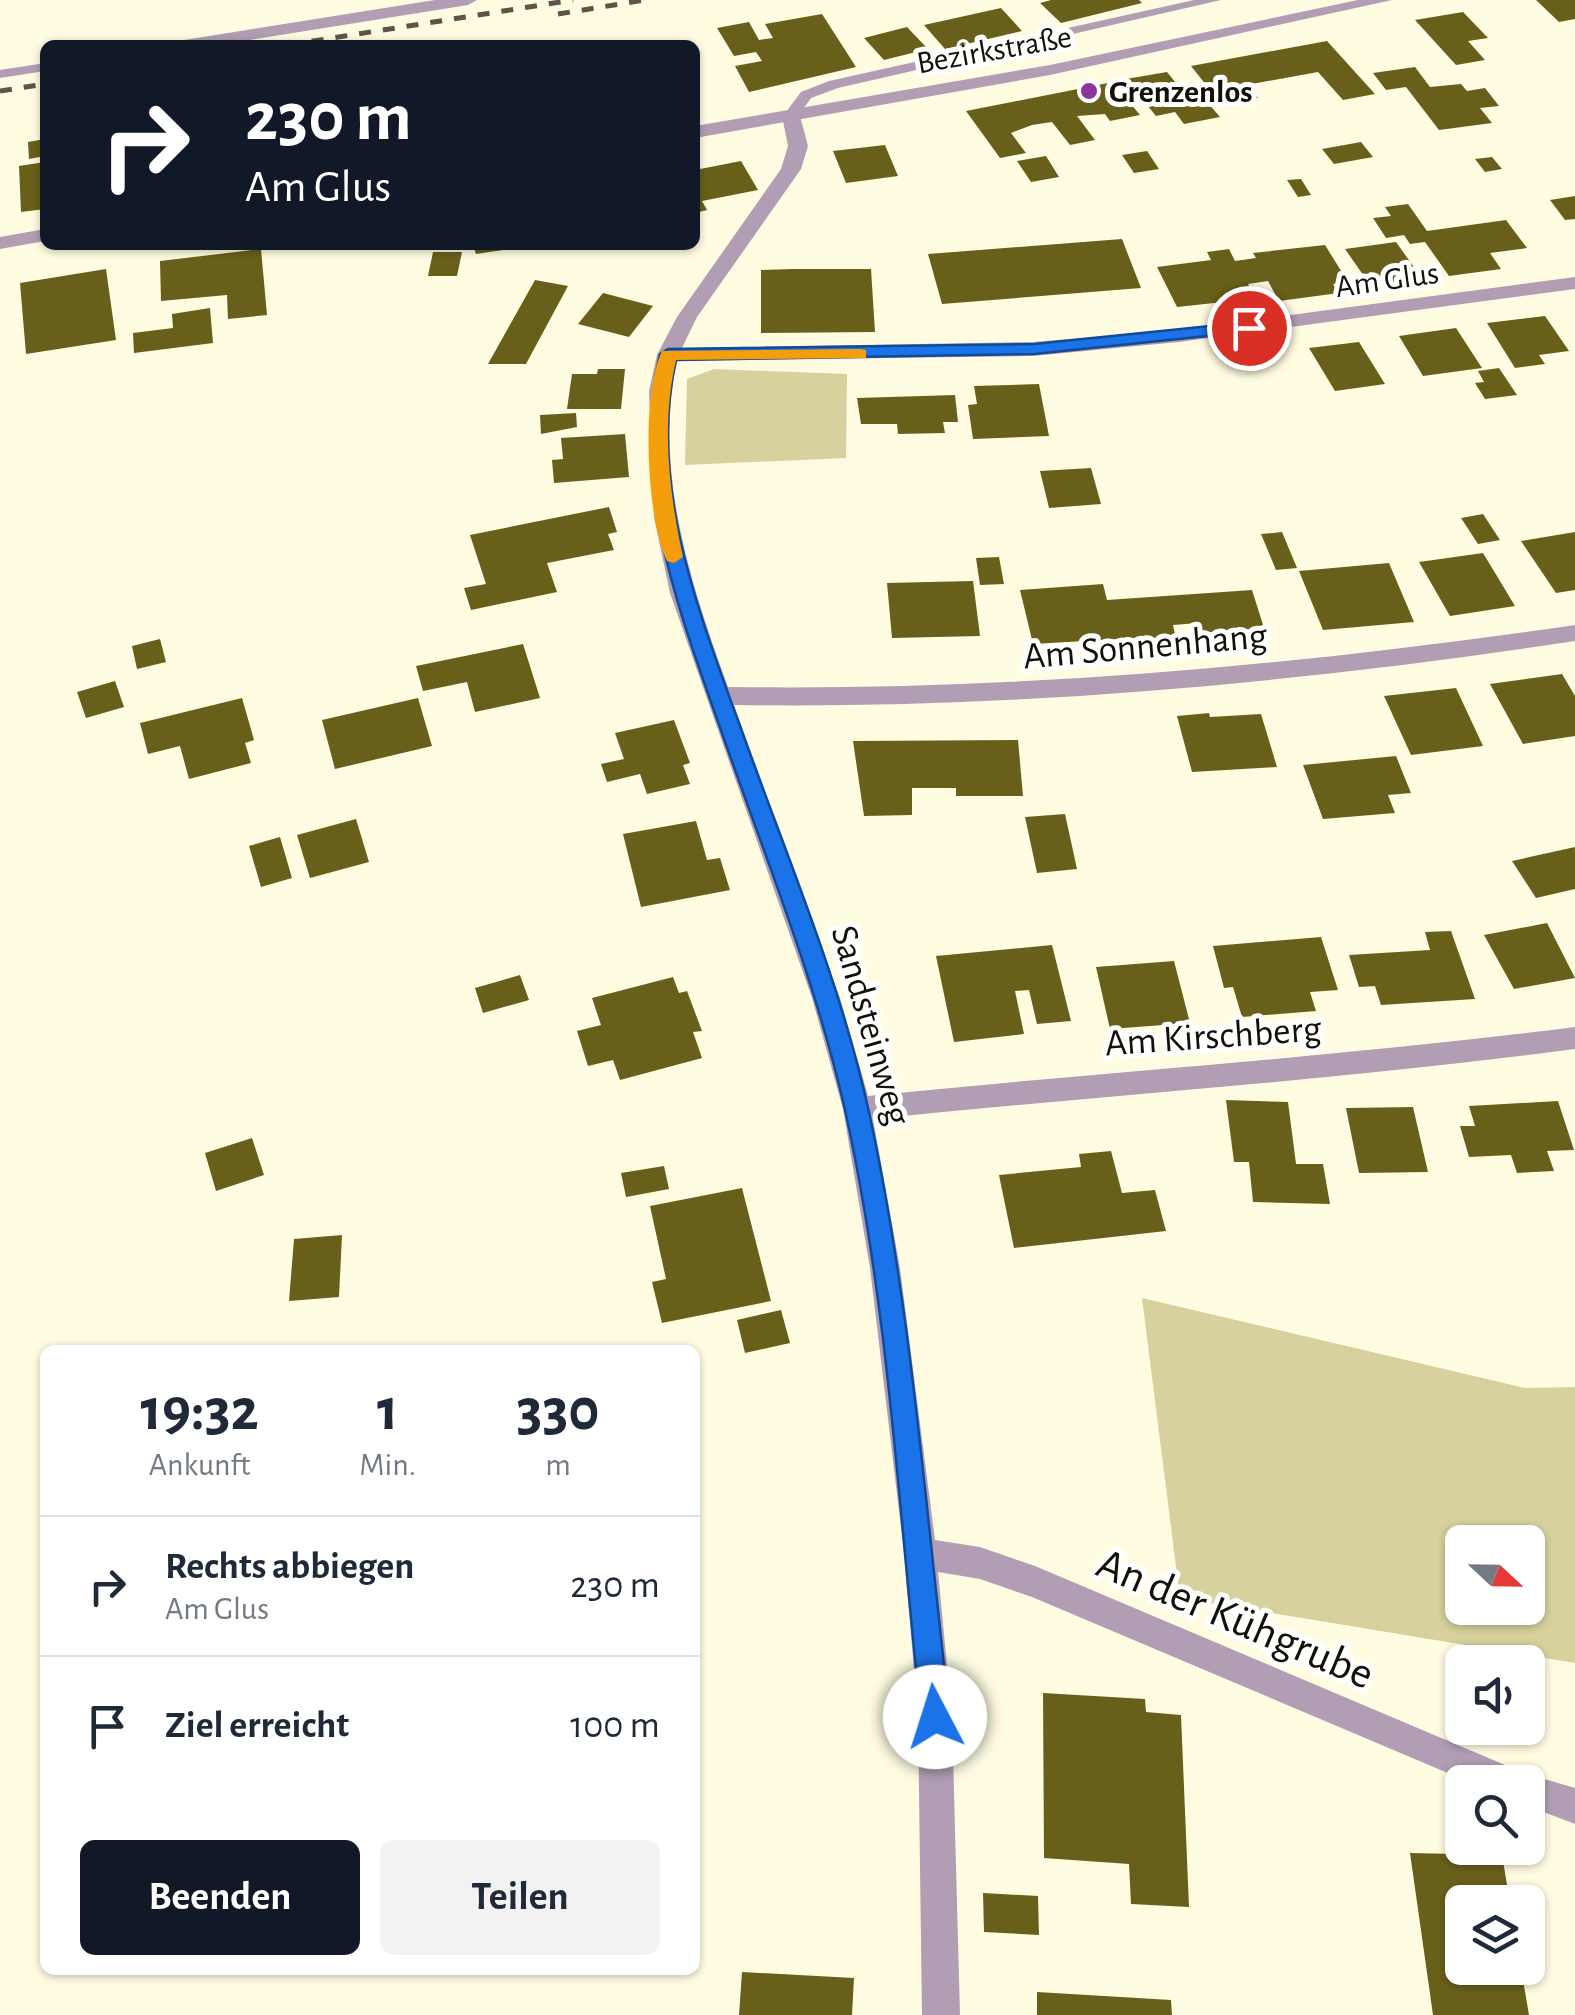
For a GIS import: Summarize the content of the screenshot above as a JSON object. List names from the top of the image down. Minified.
{"streets":{"street":["Bezirkstraße","Am Glus","Am Sonnenhang","Sandsteinweg","Am Kirschberg","An der Kühgrube"]},"crossings":[["Bezirkstraße","Sandsteinweg"],["Am Glus","Sandsteinweg"],["Am Sonnenhang","Sandsteinweg"],["Sandsteinweg","Am Kirschberg"],["Sandsteinweg","An der Kühgrube"]],"places":["Grenzenlos"],"north":"right","page":{"turn":["230 m","Am Glus"],"eta":["19:32","Ankunft","1","Min.","330","m"],"list":[{"name":"Rechts abbiegen","note":"Am Glus","value":"230 m"},{"name":"Ziel erreicht","value":"100 m"}],"buttons":["Beenden","Teilen"]}}
